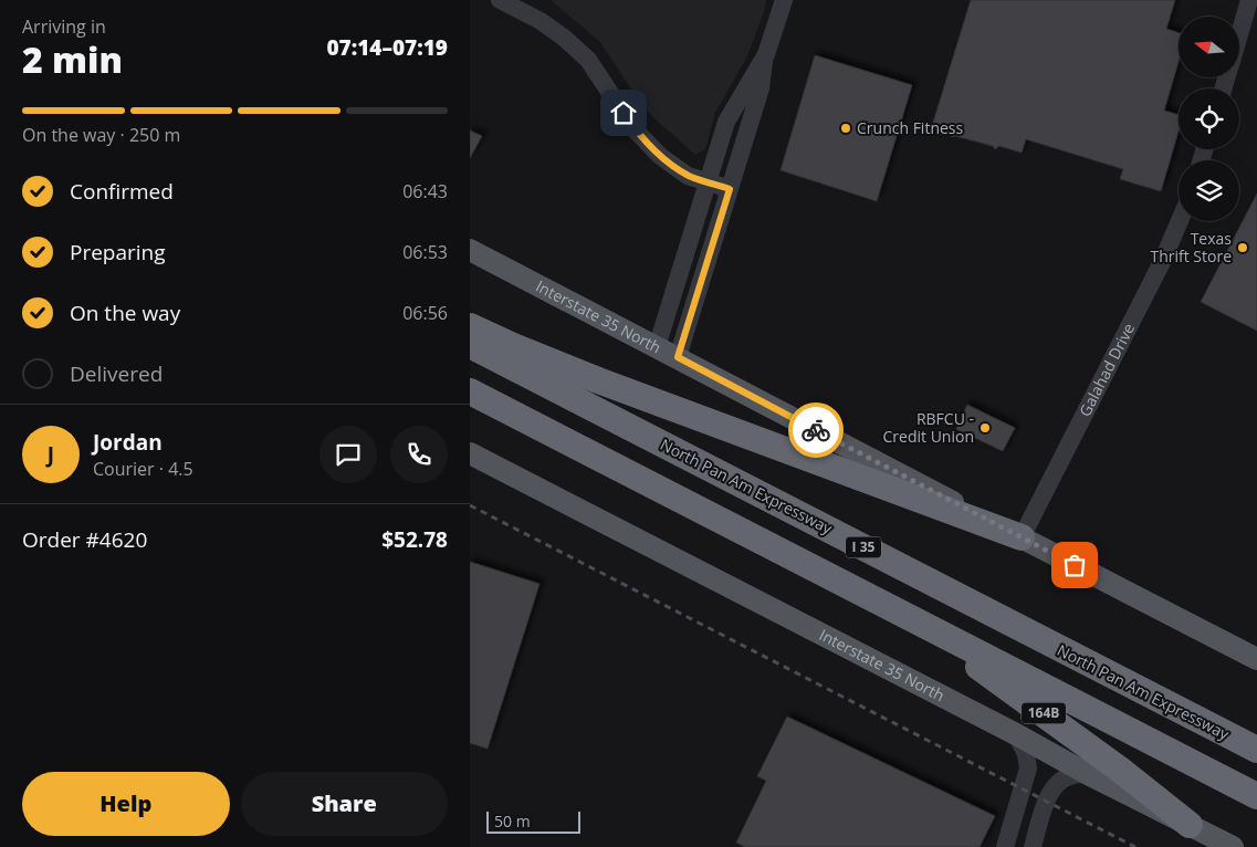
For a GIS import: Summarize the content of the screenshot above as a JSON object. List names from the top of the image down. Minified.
{"streets":{"highway":["North Pan Am Expressway","I 35","164B"],"main road":["Interstate 35 North"],"street":["Galahad Drive"]},"crossings":[["Interstate 35 North","Galahad Drive"],["Interstate 35 North","164B"]],"places":["Crunch Fitness","Texas Thrift Store","RBFCU - Credit Union"],"scale_bar":"50 m","north":"left","page":{"heading":["2 min","Arriving in","07:14–07:19"],"panel":["Jordan","Courier · 4.5","Order #4620","$52.78"],"bar":"On the way · 250 m","list":[["Confirmed","06:43"],["Preparing","06:53"],["On the way","06:56"],"Delivered"],"round":"J","buttons":["Help","Share"],"scale":"50 m"}}
